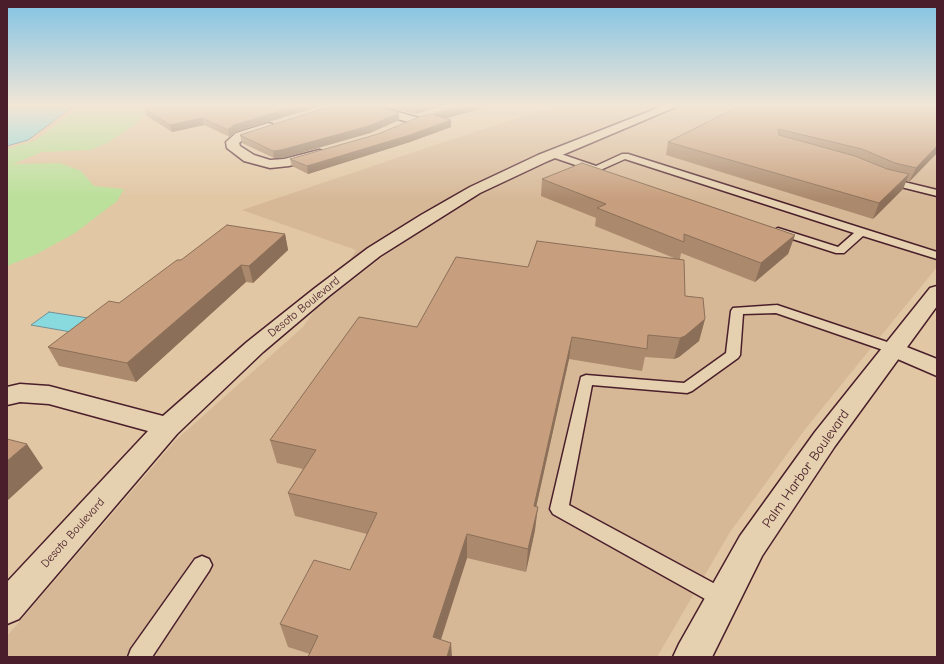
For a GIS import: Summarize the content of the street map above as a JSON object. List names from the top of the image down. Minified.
{"streets":{"street":["Desoto Boulevard","Palm Harbor Boulevard"]}}
